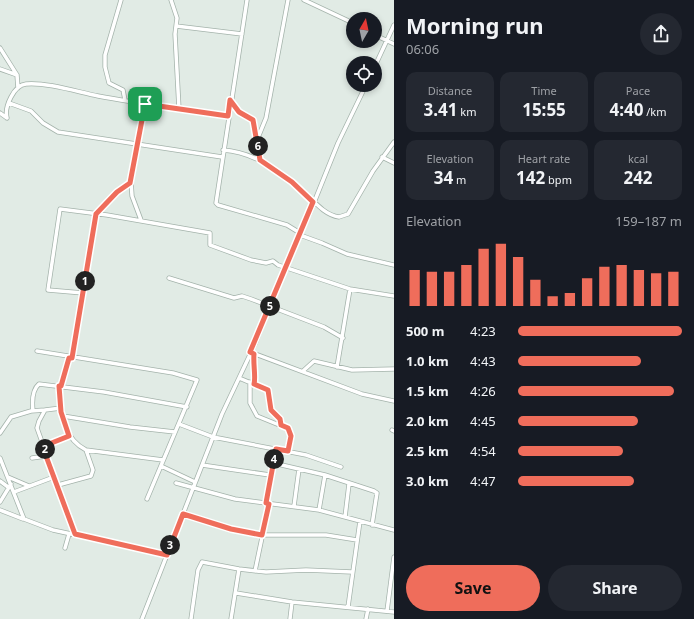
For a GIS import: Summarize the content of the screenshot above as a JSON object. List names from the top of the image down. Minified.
{"north":"top","page":{"heading":["Morning run","06:06"],"stats":[["Distance","3.41 km"],["Time","15:55"],["Pace","4:40 /km"],["Elevation","34 m"],["Heart rate","142 bpm"],["kcal","242"]],"pins":["6","1","5","2","4","3"],"chart":["Elevation","159–187 m"],"list":[{"name":"500 m","note":"4:23"},{"name":"1.0 km","note":"4:43"},{"name":"1.5 km","note":"4:26"},{"name":"2.0 km","note":"4:45"},{"name":"2.5 km","note":"4:54"},{"name":"3.0 km","note":"4:47"}],"buttons":["Save","Share"]}}
